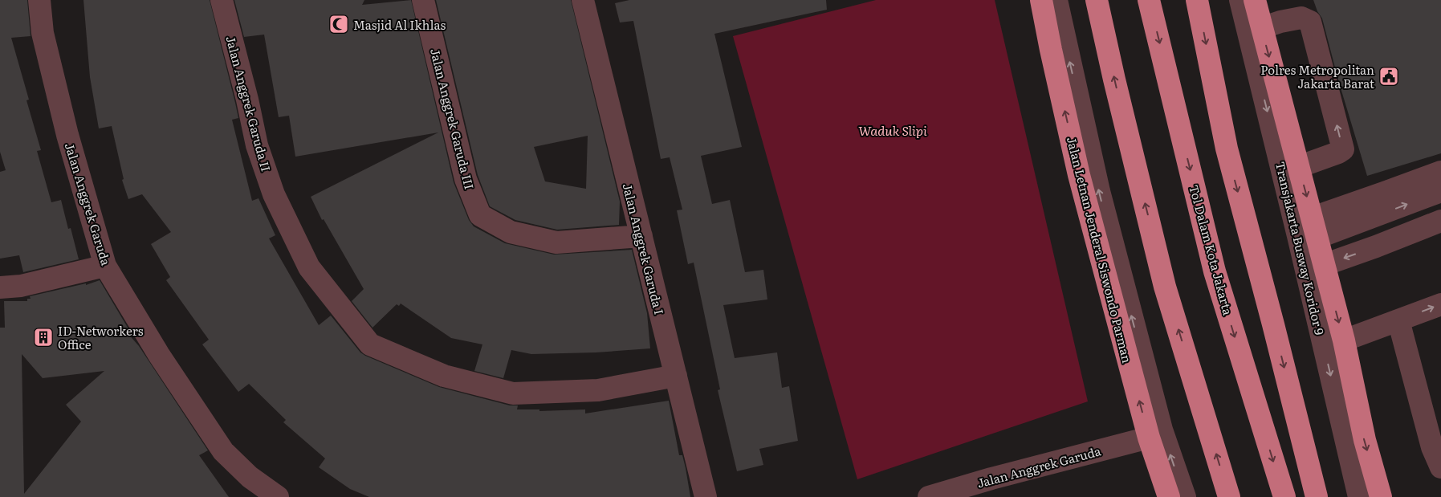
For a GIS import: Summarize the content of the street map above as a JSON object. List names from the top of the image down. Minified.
{"streets":{"highway":["Jalan Letnan Jenderal Siswondo Parman","Tol Dalam Kota Jakarta"],"street":["Jalan Anggrek Garuda II","Jalan Anggrek Garuda III","Jalan Anggrek Garuda","Transjakarta Busway Koridor 9","Jalan Anggrek Garuda I"]},"crossings":[["Jalan Anggrek Garuda II","Jalan Anggrek Garuda I"],["Jalan Anggrek Garuda III","Jalan Anggrek Garuda I"],["Jalan Anggrek Garuda","Jalan Letnan Jenderal Siswondo Parman"]],"water":["Waduk Slipi"],"places":{"mosque":["Masjid Al Ikhlas"],"public building":["Polres Metropolitan Jakarta Barat"],"building":["ID-Networkers Office"]}}
